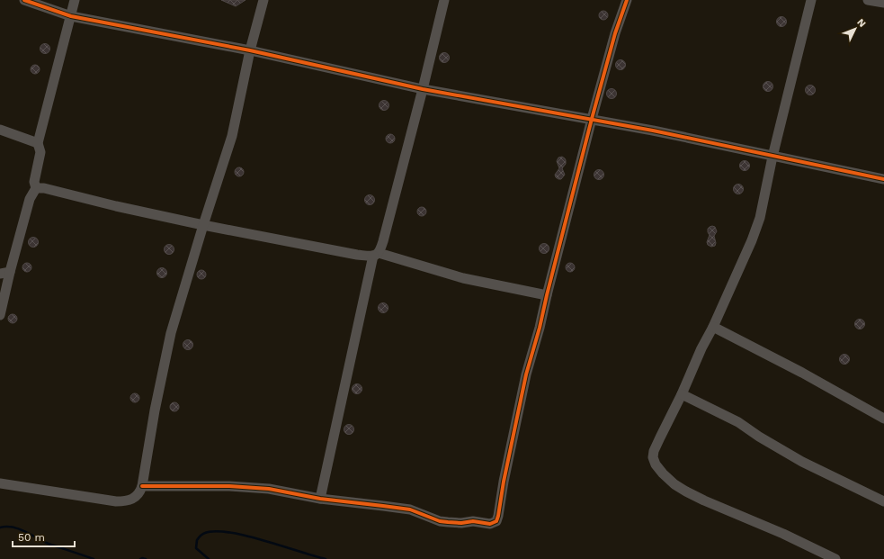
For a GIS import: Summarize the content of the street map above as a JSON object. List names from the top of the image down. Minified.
{"scale_bar":"50 m","north":"top right"}
